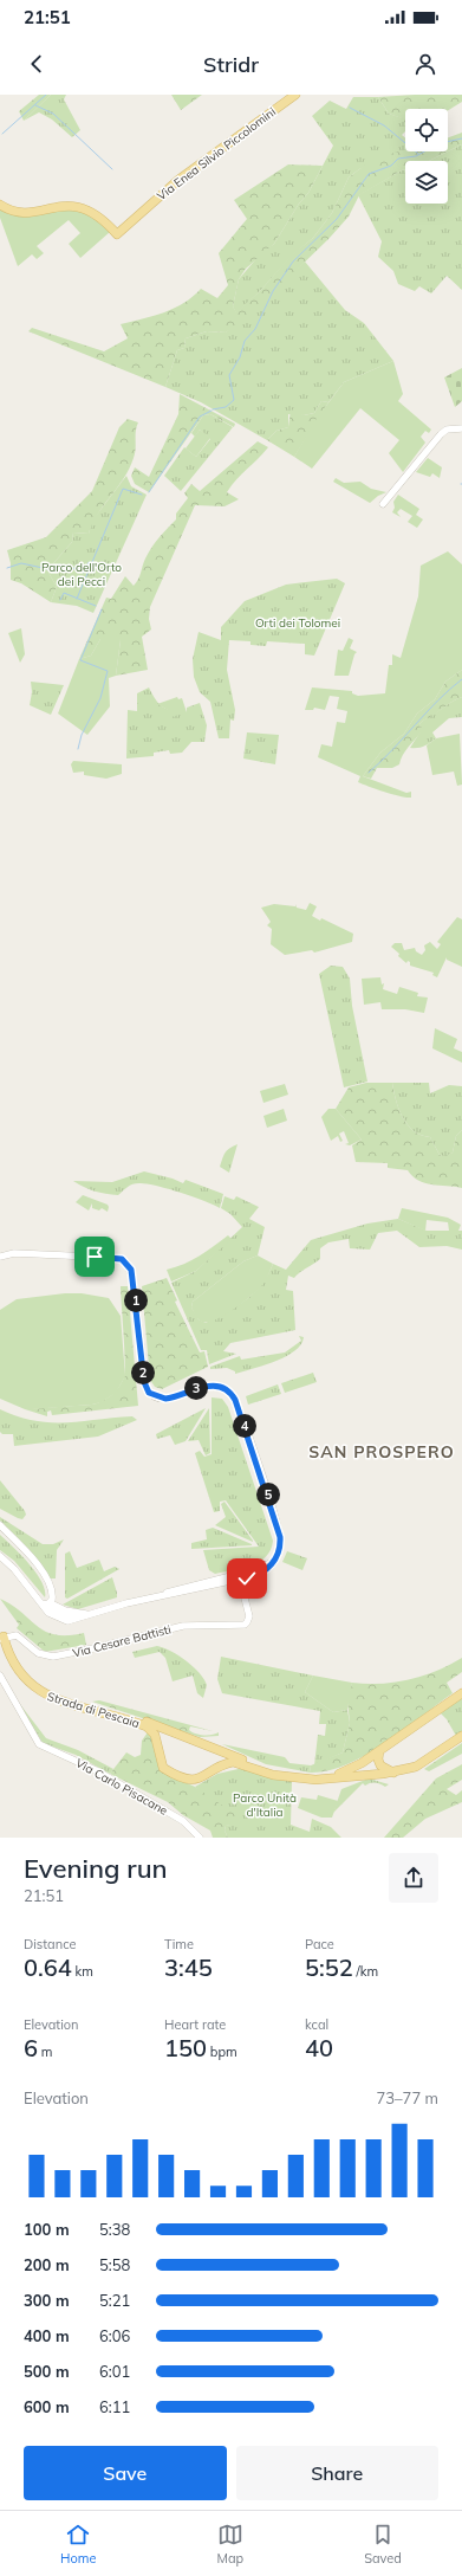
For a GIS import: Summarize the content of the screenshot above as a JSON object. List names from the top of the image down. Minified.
{"streets":{"main road":["Via Enea Silvio Piccolomini","Strada di Pescaia"],"street":["Via Cesare Battisti","Via Carlo Pisacane"]},"crossings":[["Via Cesare Battisti","Strada di Pescaia"]],"districts":["SAN PROSPERO"],"parks":["Parco dell'Orto dei Pecci","Orti dei Tolomei","Parco Unità d'Italia"],"page":{"status":"21:51","header":"Stridr","pins":["1","2","3","4","5"],"heading":["Evening run","21:51"],"stats":[["Distance","0.64 km"],["Time","3:45"],["Pace","5:52 /km"],["Elevation","6 m"],["Heart rate","150 bpm"],["kcal","40"]],"chart":["Elevation","73–77 m"],"list":[{"name":"100 m","note":"5:38"},{"name":"200 m","note":"5:58"},{"name":"300 m","note":"5:21"},{"name":"400 m","note":"6:06"},{"name":"500 m","note":"6:01"},{"name":"600 m","note":"6:11"}],"buttons":["Save","Share"],"tabs":["Home","Map","Saved"]}}
